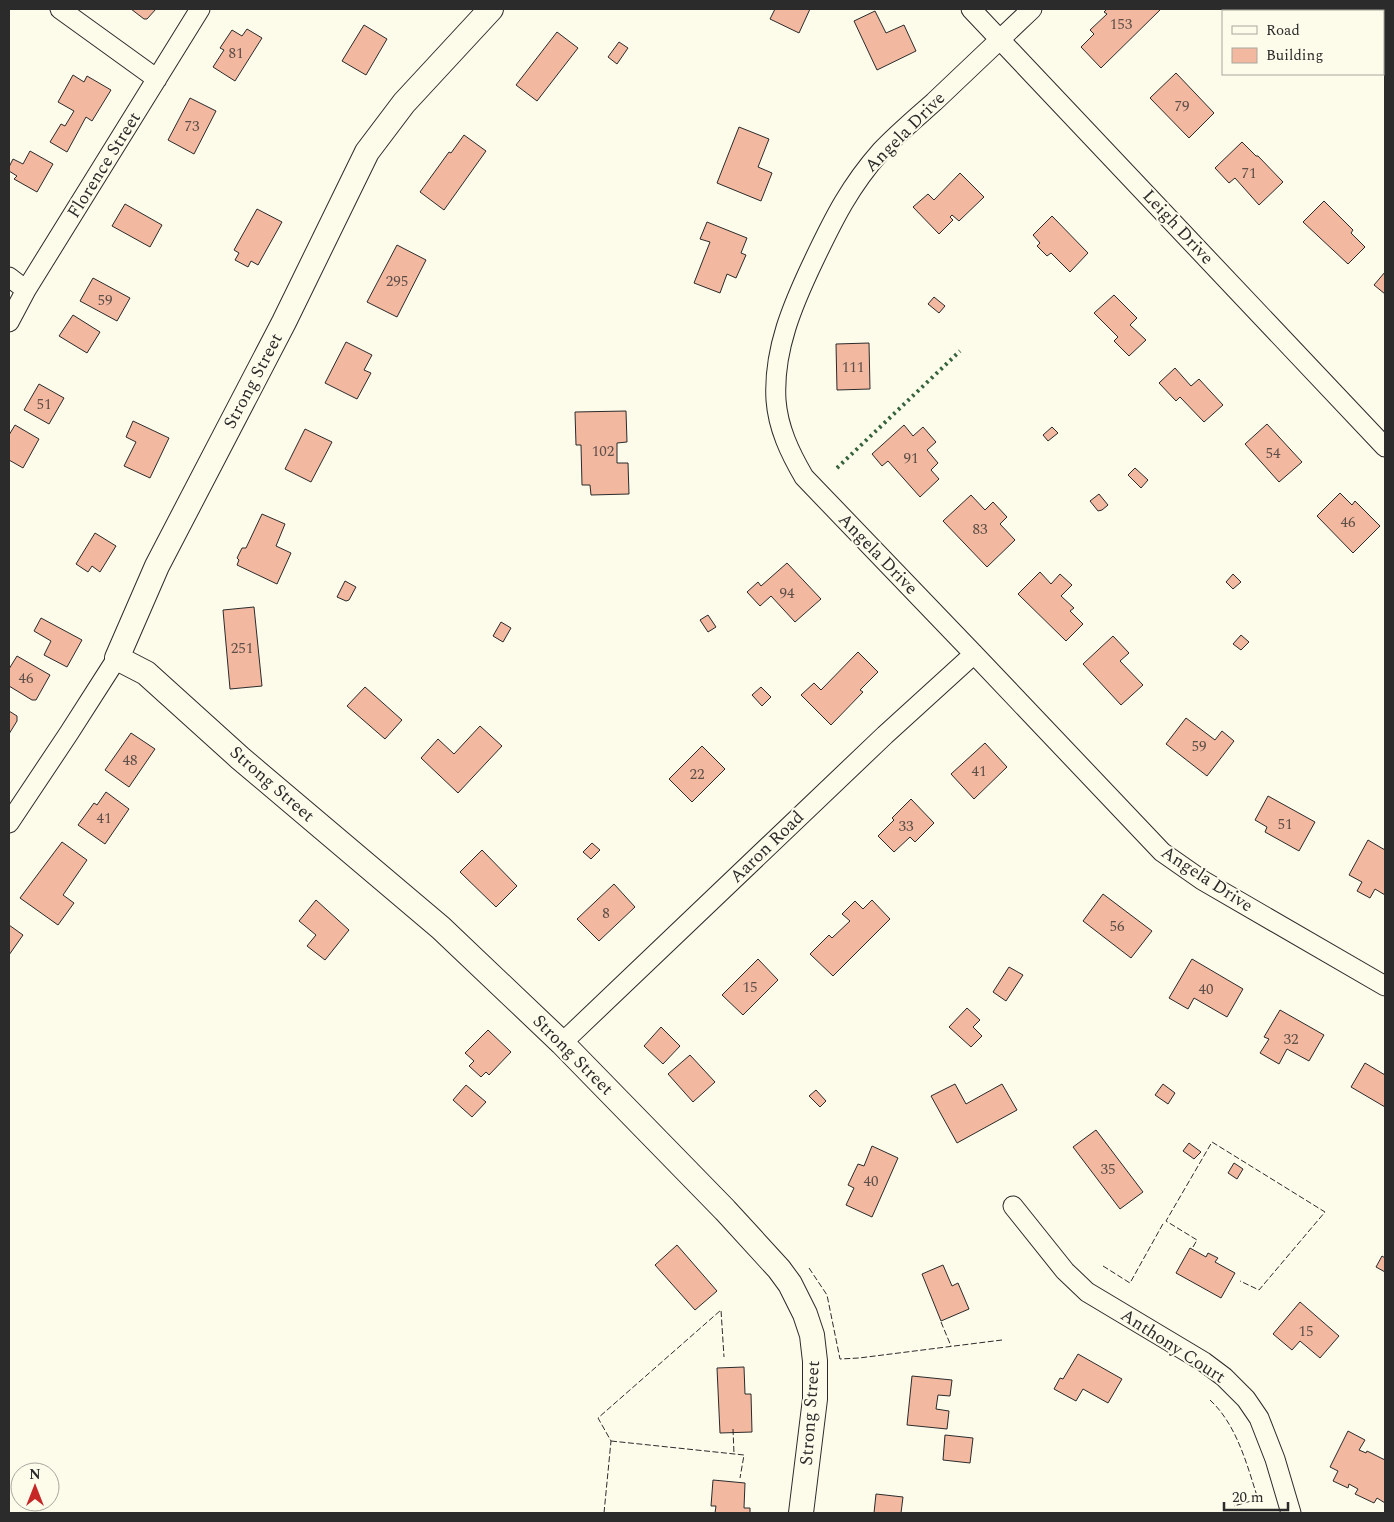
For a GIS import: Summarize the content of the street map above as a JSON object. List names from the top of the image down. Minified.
{"streets":{"street":["Angela Drive","Florence Street","Leigh Drive","Strong Street","Aaron Road","Anthony Court"]},"crossings":[["Angela Drive","Leigh Drive"],["Angela Drive","Aaron Road"],["Strong Street","Aaron Road"]],"house_numbers":["153","81","79","73","71","295","59","111","51","102","54","91","46","83","94","251","46","59","48","41","22","41","51","33","8","56","15","40","32","35","40","15"],"legend":["Road","Building"],"scale_bar":"20 m","north":"top"}
